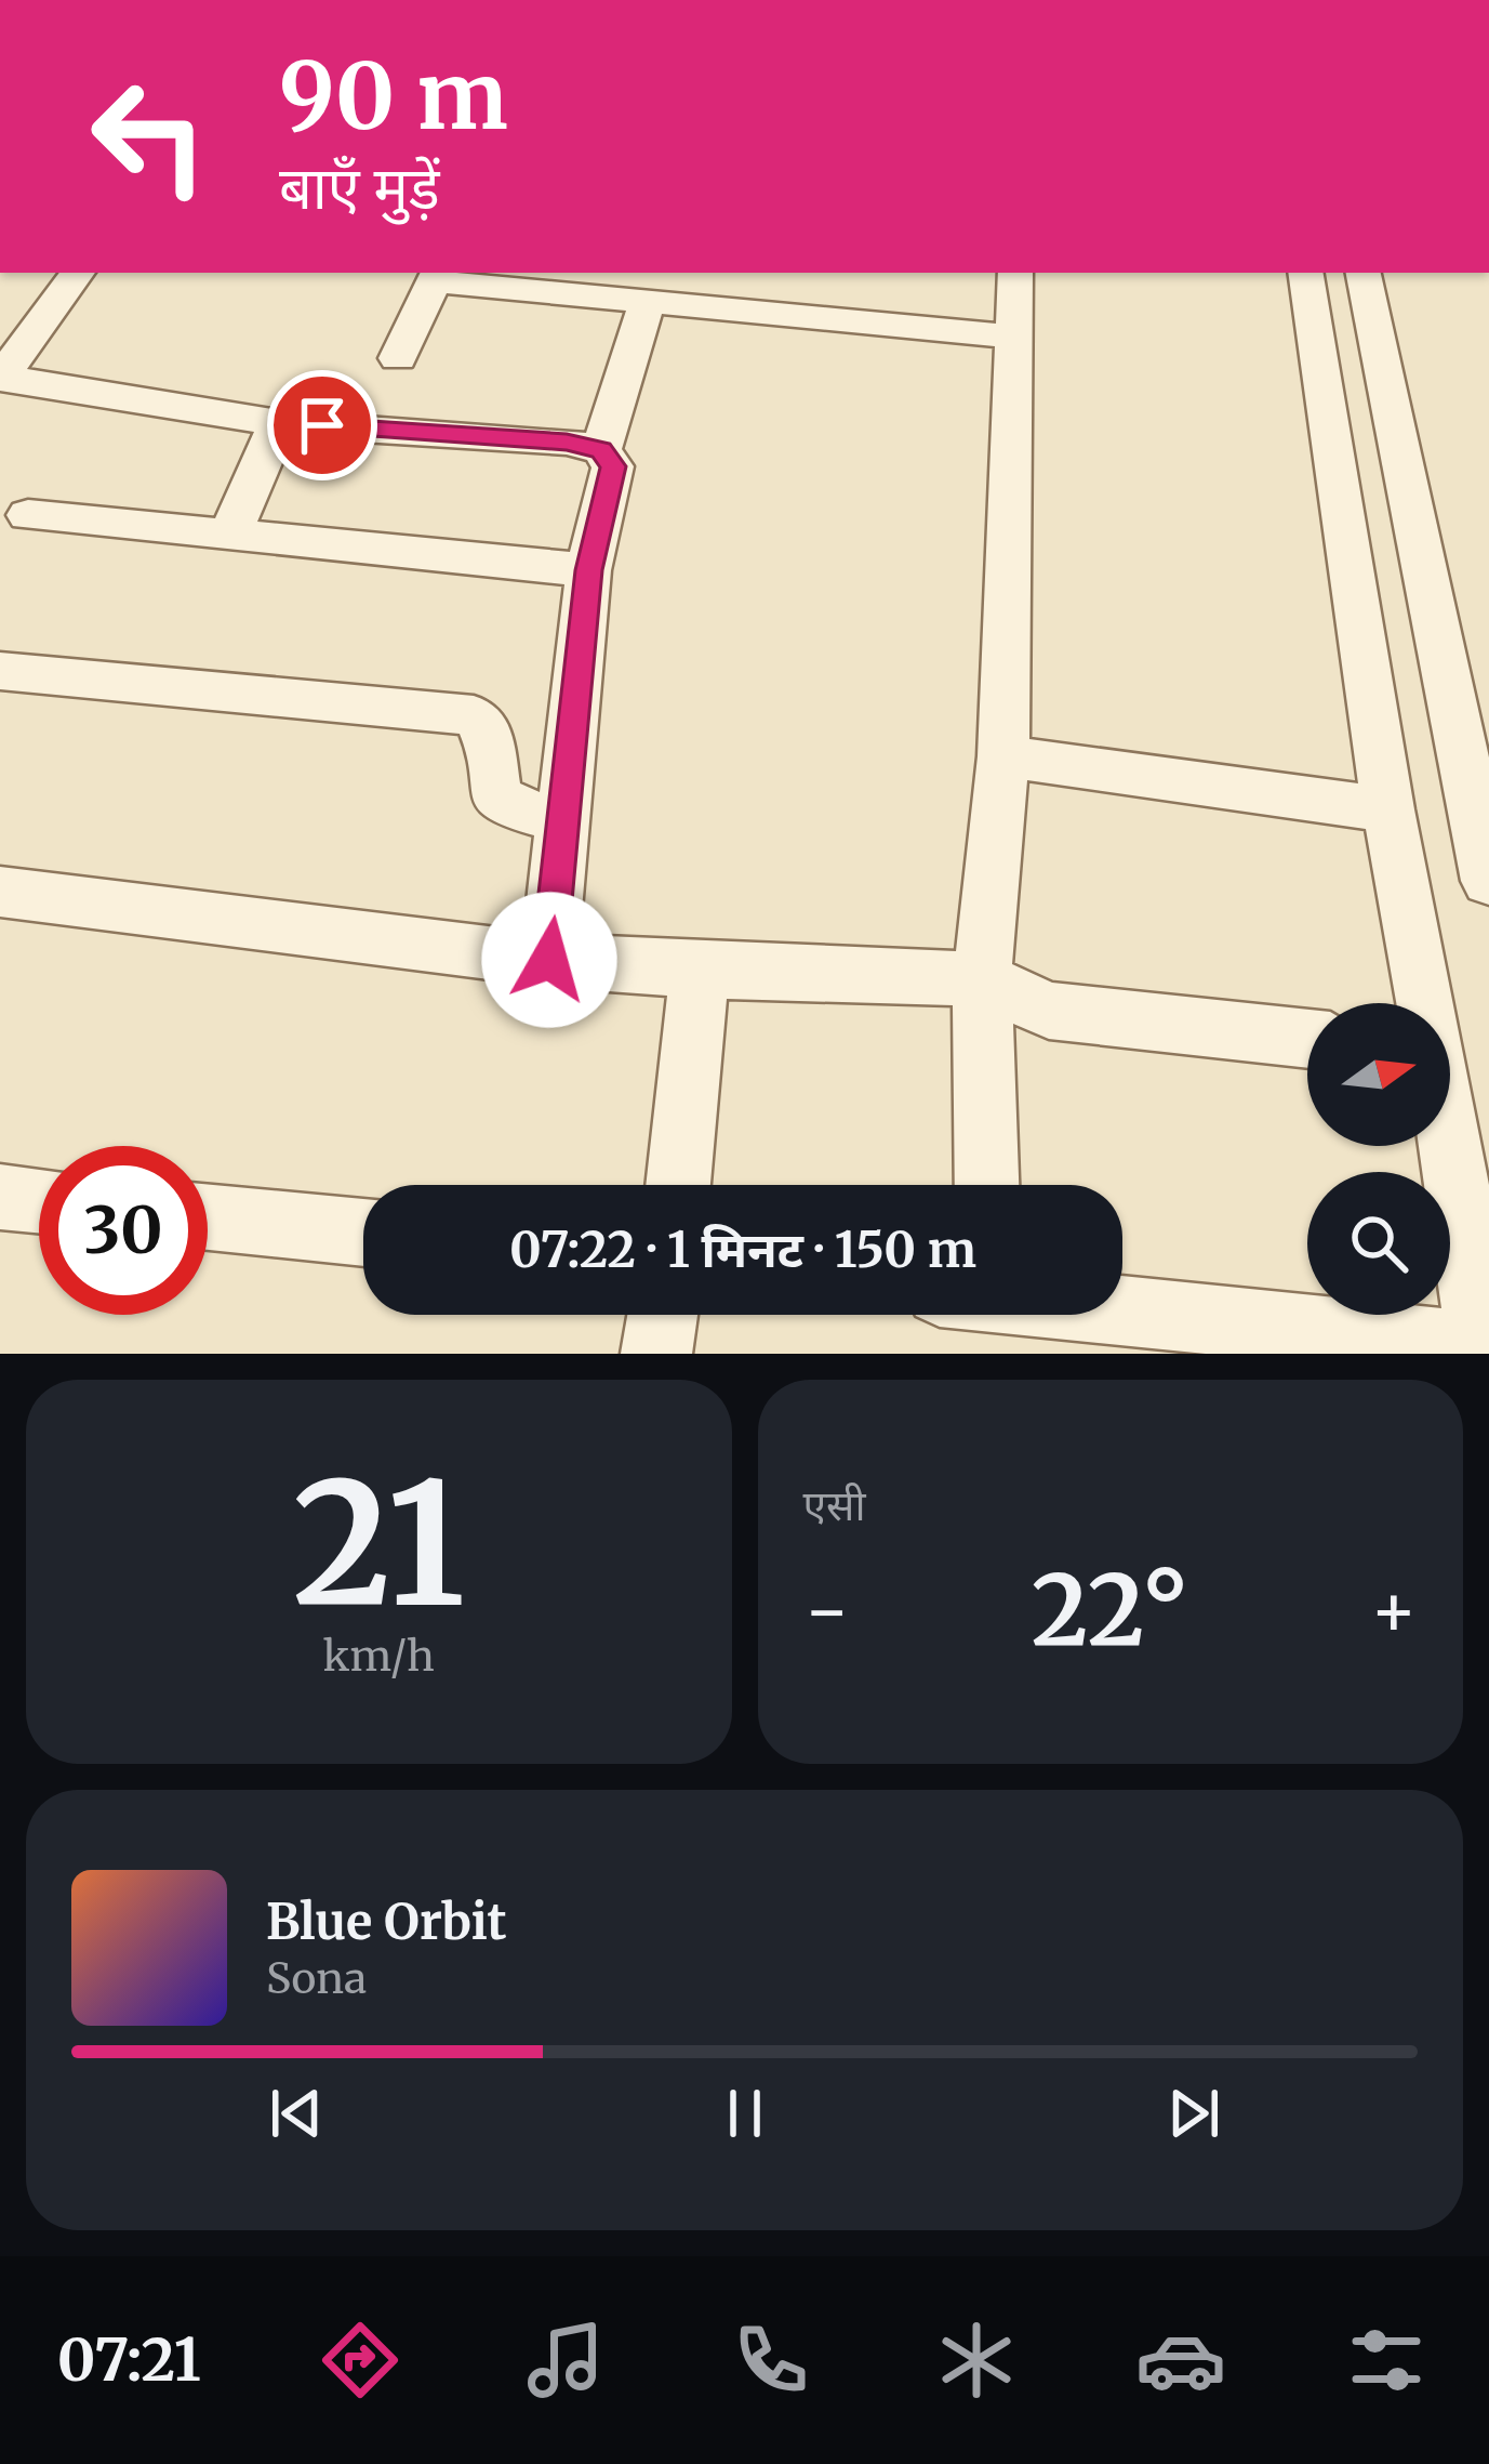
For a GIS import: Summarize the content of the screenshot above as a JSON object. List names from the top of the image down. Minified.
{"north":"right","page":{"turn":["90 m","बाएँ मुड़ें"],"limit":"30","trip":"07:22 · 1 मिनट · 150 m","tile":[["21","km/h"],"एसी"],"heat":["−","22°","+"],"song":["Blue Orbit","Sona"],"tabs":"07:21"}}
